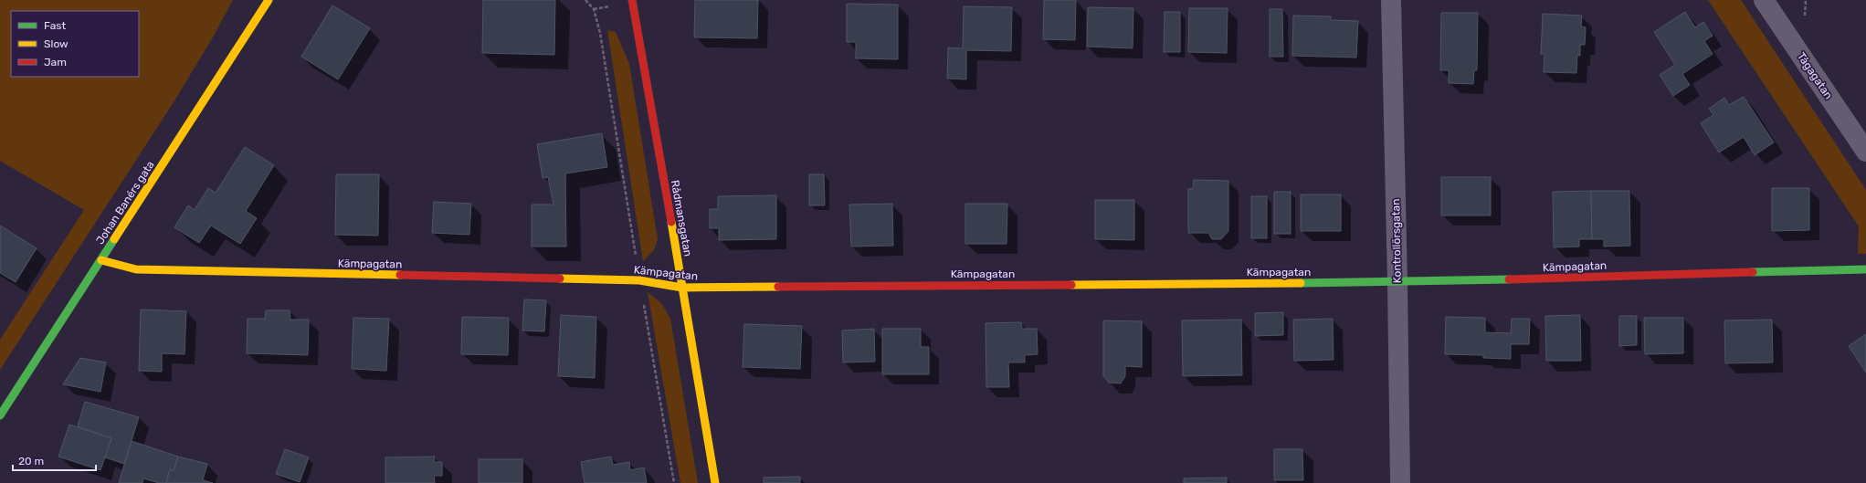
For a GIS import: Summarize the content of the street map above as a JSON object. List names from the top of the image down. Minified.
{"streets":{"street":["Tågagatan","Johan Banérs gata","Rådmansgatan","Kontrollörsgatan","Kämpagatan"]},"crossings":[["Johan Banérs gata","Kämpagatan"],["Rådmansgatan","Kämpagatan"],["Kontrollörsgatan","Kämpagatan"]],"legend":["Fast","Slow","Jam"],"scale_bar":"20 m"}
